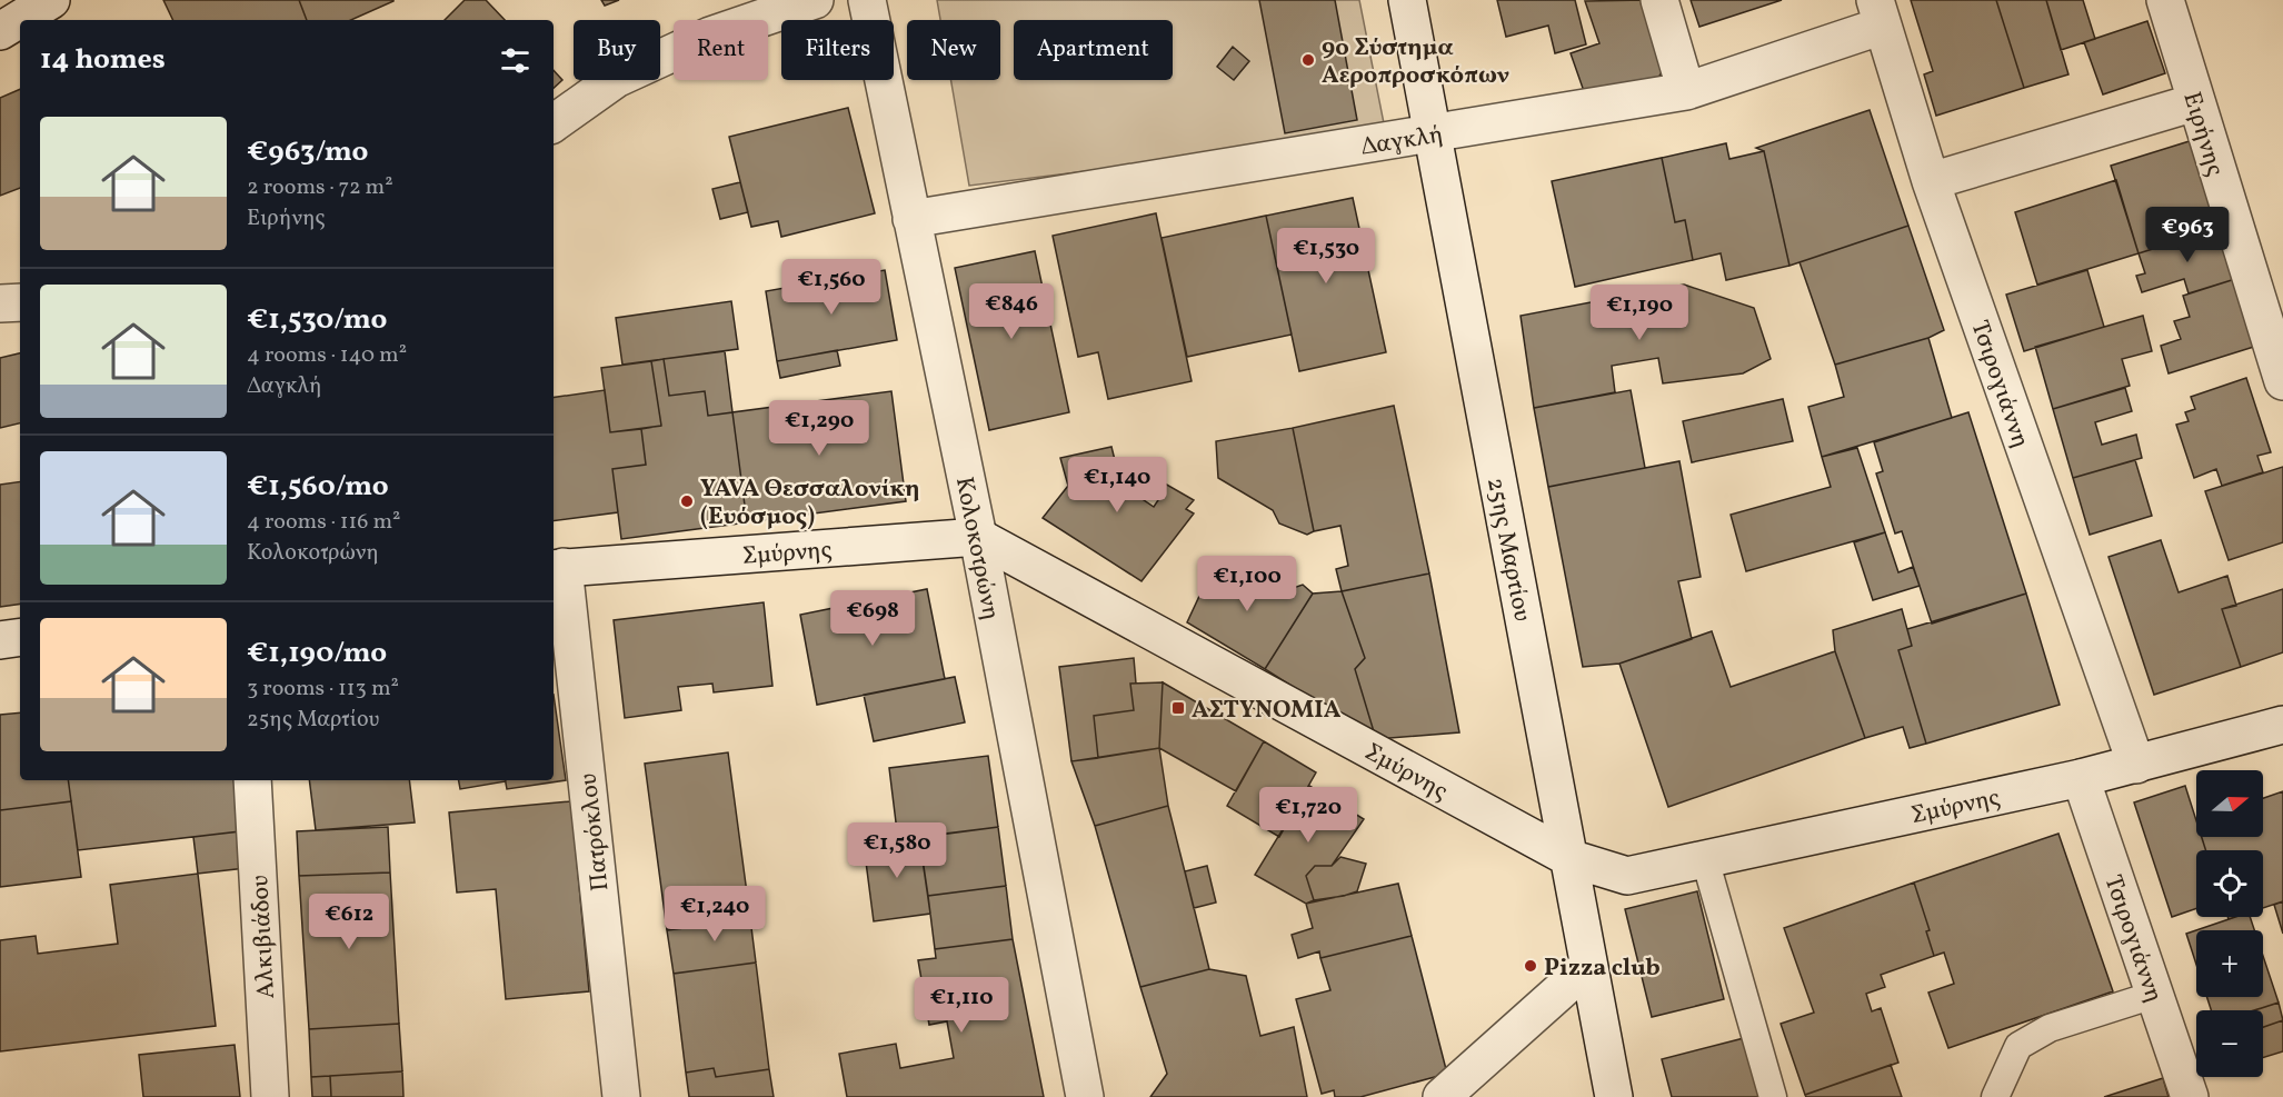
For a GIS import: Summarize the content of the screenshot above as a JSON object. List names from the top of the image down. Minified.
{"streets":{"street":["Ειρήνης","Δαγκλή","Τσιρογιάννη","Κολοκοτρώνη","25ης Μαρτίου","Σμύρνης","Πατρόκλου","Αλκιβιάδου"]},"crossings":[["Δαγκλή","Τσιρογιάννη"],["Δαγκλή","Κολοκοτρώνη"],["Δαγκλή","25ης Μαρτίου"],["Τσιρογιάννη","Σμύρνης"],["Κολοκοτρώνη","Σμύρνης"],["25ης Μαρτίου","Σμύρνης"],["Σμύρνης","Πατρόκλου"]],"places":{"other":["9ο Σύστημα Αεροπροσκόπων","YAVA Θεσσαλονίκη (Ευόσμος)","Pizza club"],"transit":["ΑΣΤΥΝΟΜΙΑ"]},"north":"right","page":{"chip":["Buy","Rent","Filters","New","Apartment"],"heading":"14 homes","list":[{"name":"€963/mo","note":"2 rooms · 72 m² · Ειρήνης"},{"name":"€1,530/mo","note":"4 rooms · 140 m² · Δαγκλή"},{"name":"€1,560/mo","note":"4 rooms · 116 m² · Κολοκοτρώνη"},{"name":"€1,190/mo","note":"3 rooms · 113 m² · 25ης Μαρτίου"}],"price":["€963","€1,530","€1,560","€846","€1,190","€1,290","€1,140","€1,100","€698","€1,720","€1,580","€1,240","€612","€1,110"],"map_buttons":["+","−"]}}
